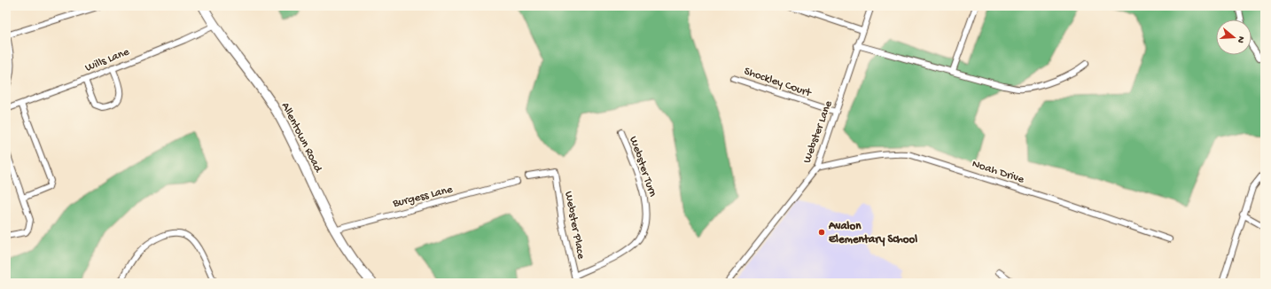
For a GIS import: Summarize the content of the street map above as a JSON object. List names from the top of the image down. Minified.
{"streets":{"main road":["Allentown Road"],"street":["Wills Lane","Shockley Court","Webster Lane","Webster Turn","Noah Drive","Burgess Lane","Webster Place"]},"crossings":[["Wills Lane","Allentown Road"],["Shockley Court","Webster Lane"],["Webster Lane","Noah Drive"],["Allentown Road","Burgess Lane"],["Webster Turn","Webster Place"]],"places":["Avalon Elementary School"],"north":"right"}
